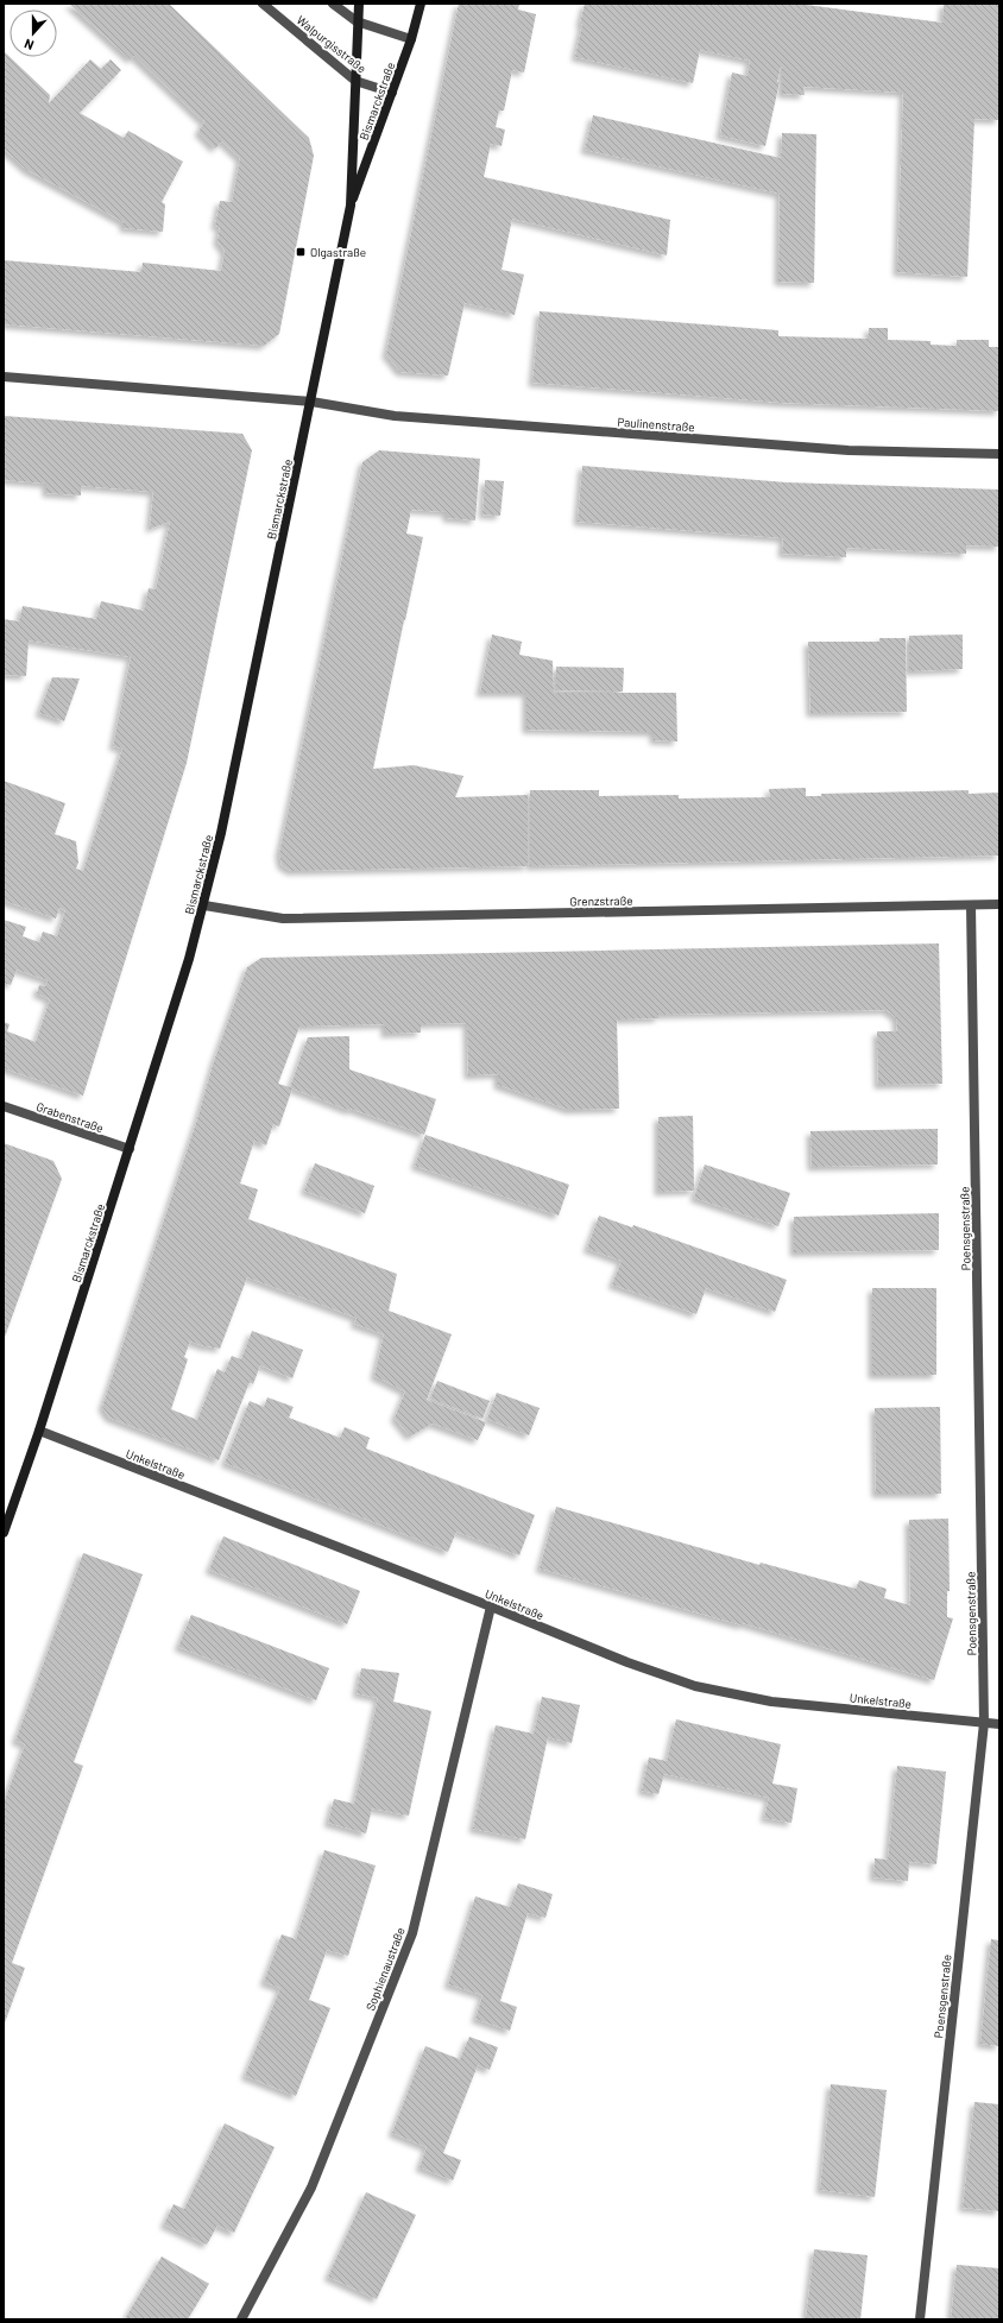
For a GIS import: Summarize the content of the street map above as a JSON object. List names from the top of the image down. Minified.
{"streets":{"main road":["Bismarckstraße"],"street":["Walpurgisstraße","Paulinenstraße","Grenzstraße","Grabenstraße","Poensgenstraße","Unkelstraße","Sophienaustraße"]},"crossings":[["Walpurgisstraße","Bismarckstraße"],["Bismarckstraße","Paulinenstraße"],["Bismarckstraße","Grenzstraße"],["Bismarckstraße","Grabenstraße"],["Bismarckstraße","Unkelstraße"],["Grenzstraße","Poensgenstraße"],["Poensgenstraße","Unkelstraße"],["Unkelstraße","Sophienaustraße"]],"places":{"transit":["Olgastraße"]},"north":"bottom"}
